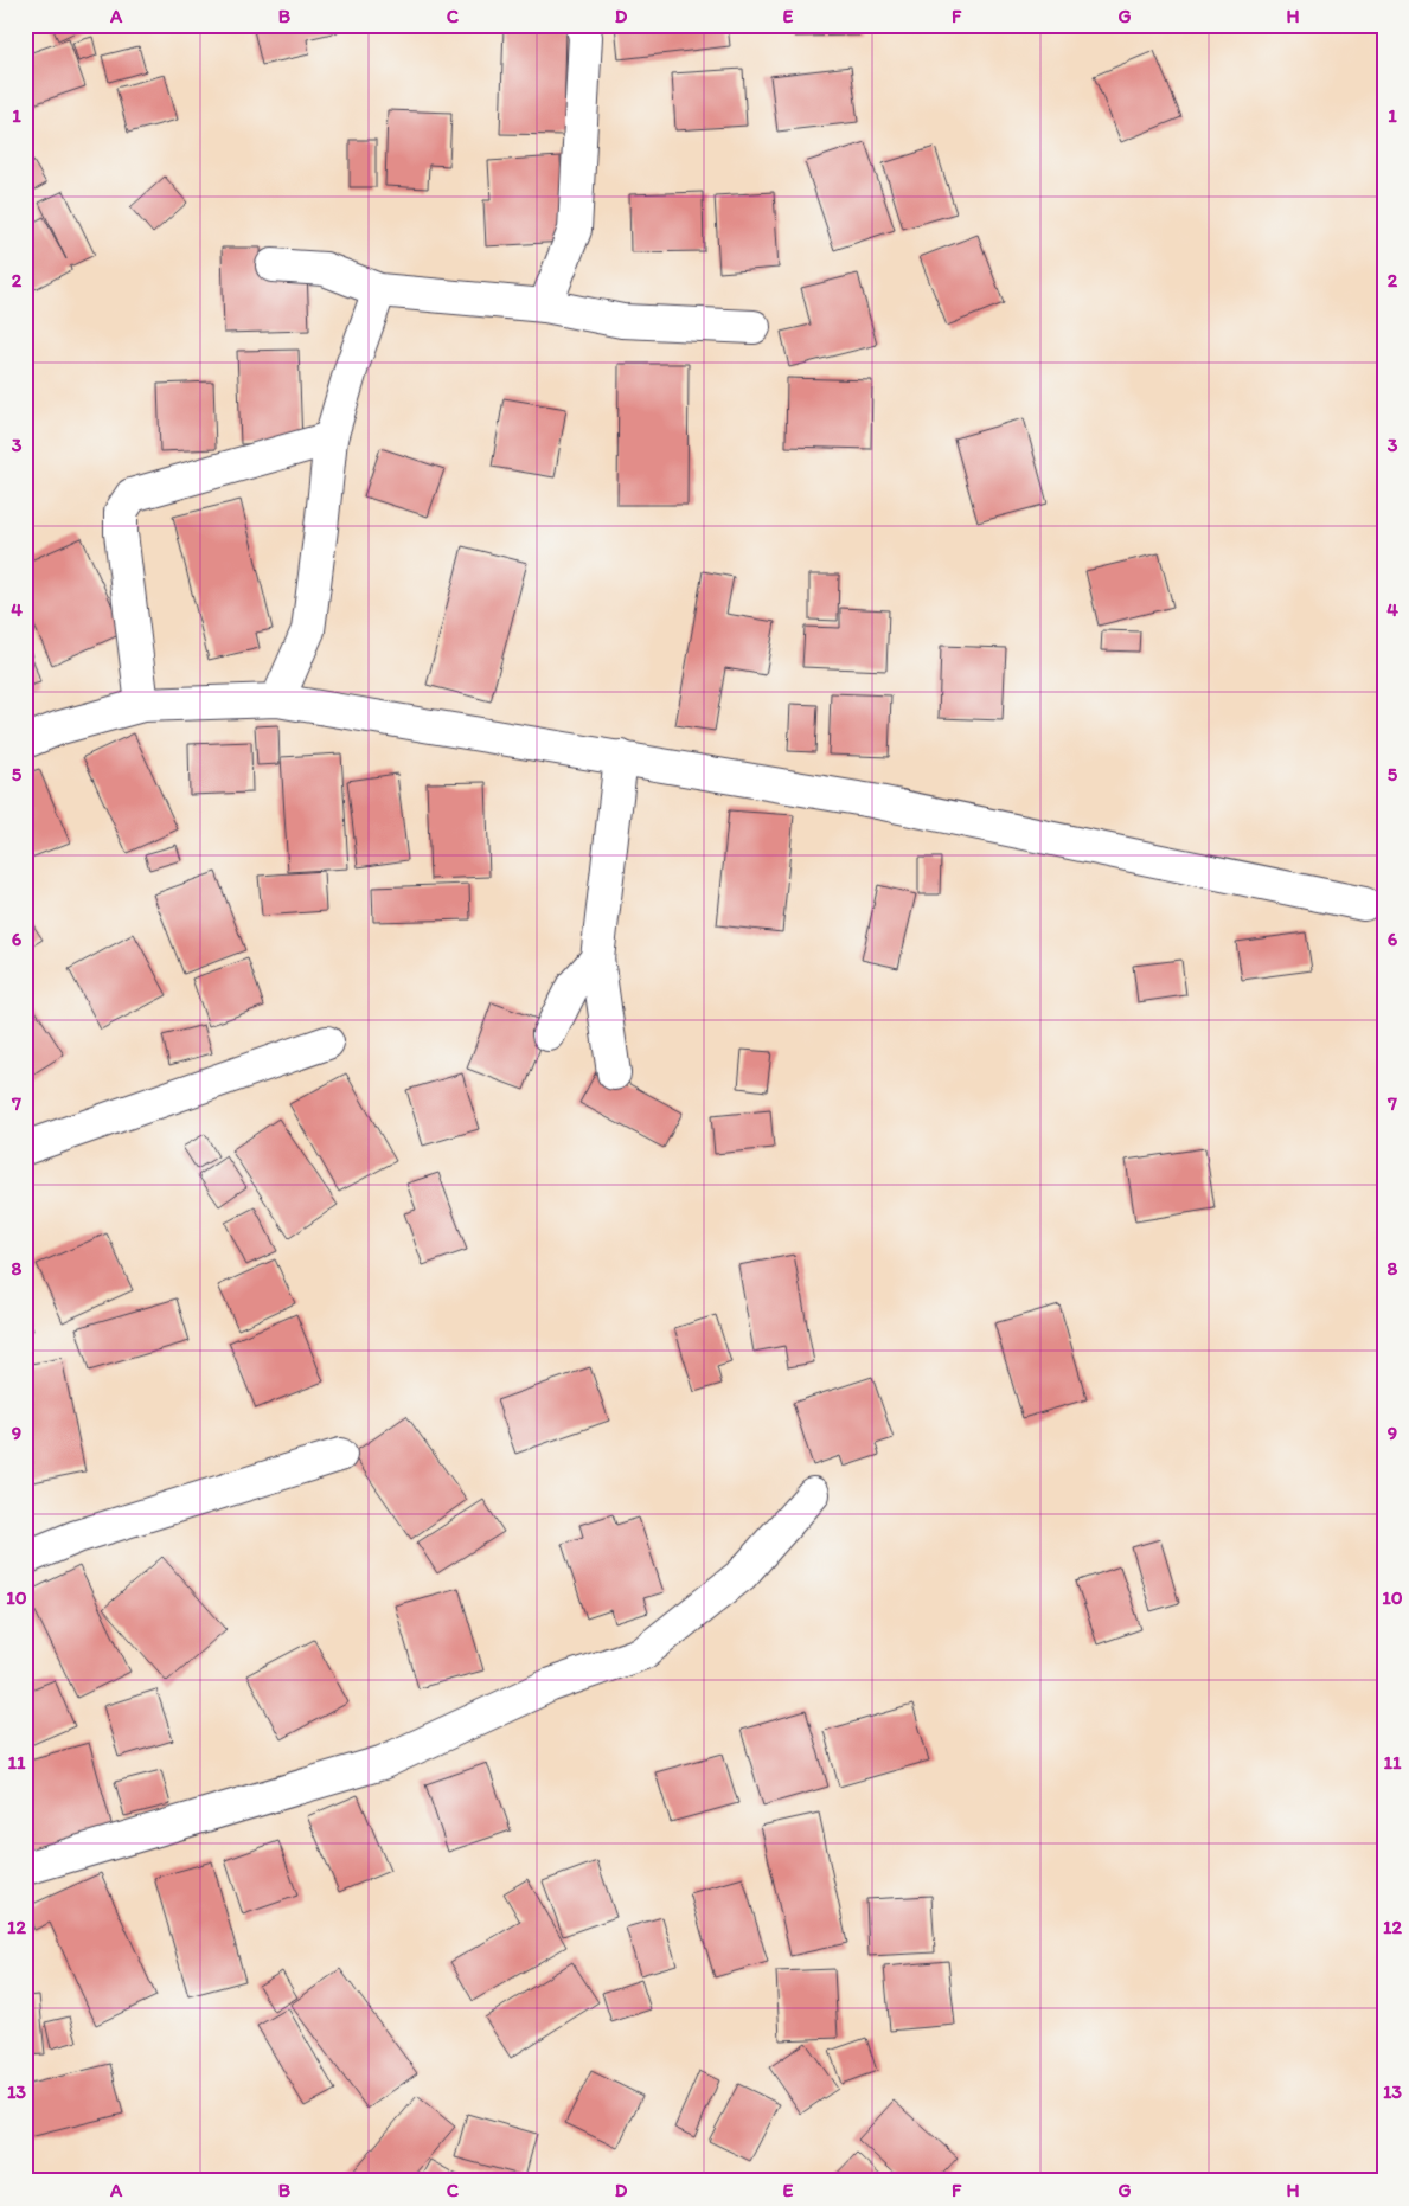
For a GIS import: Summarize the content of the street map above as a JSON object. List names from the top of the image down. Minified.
{"grid":{"columns":["A","B","C","D","E","F","G","H"],"rows":["1","2","3","4","5","6","7","8","9","10","11","12","13"]}}
